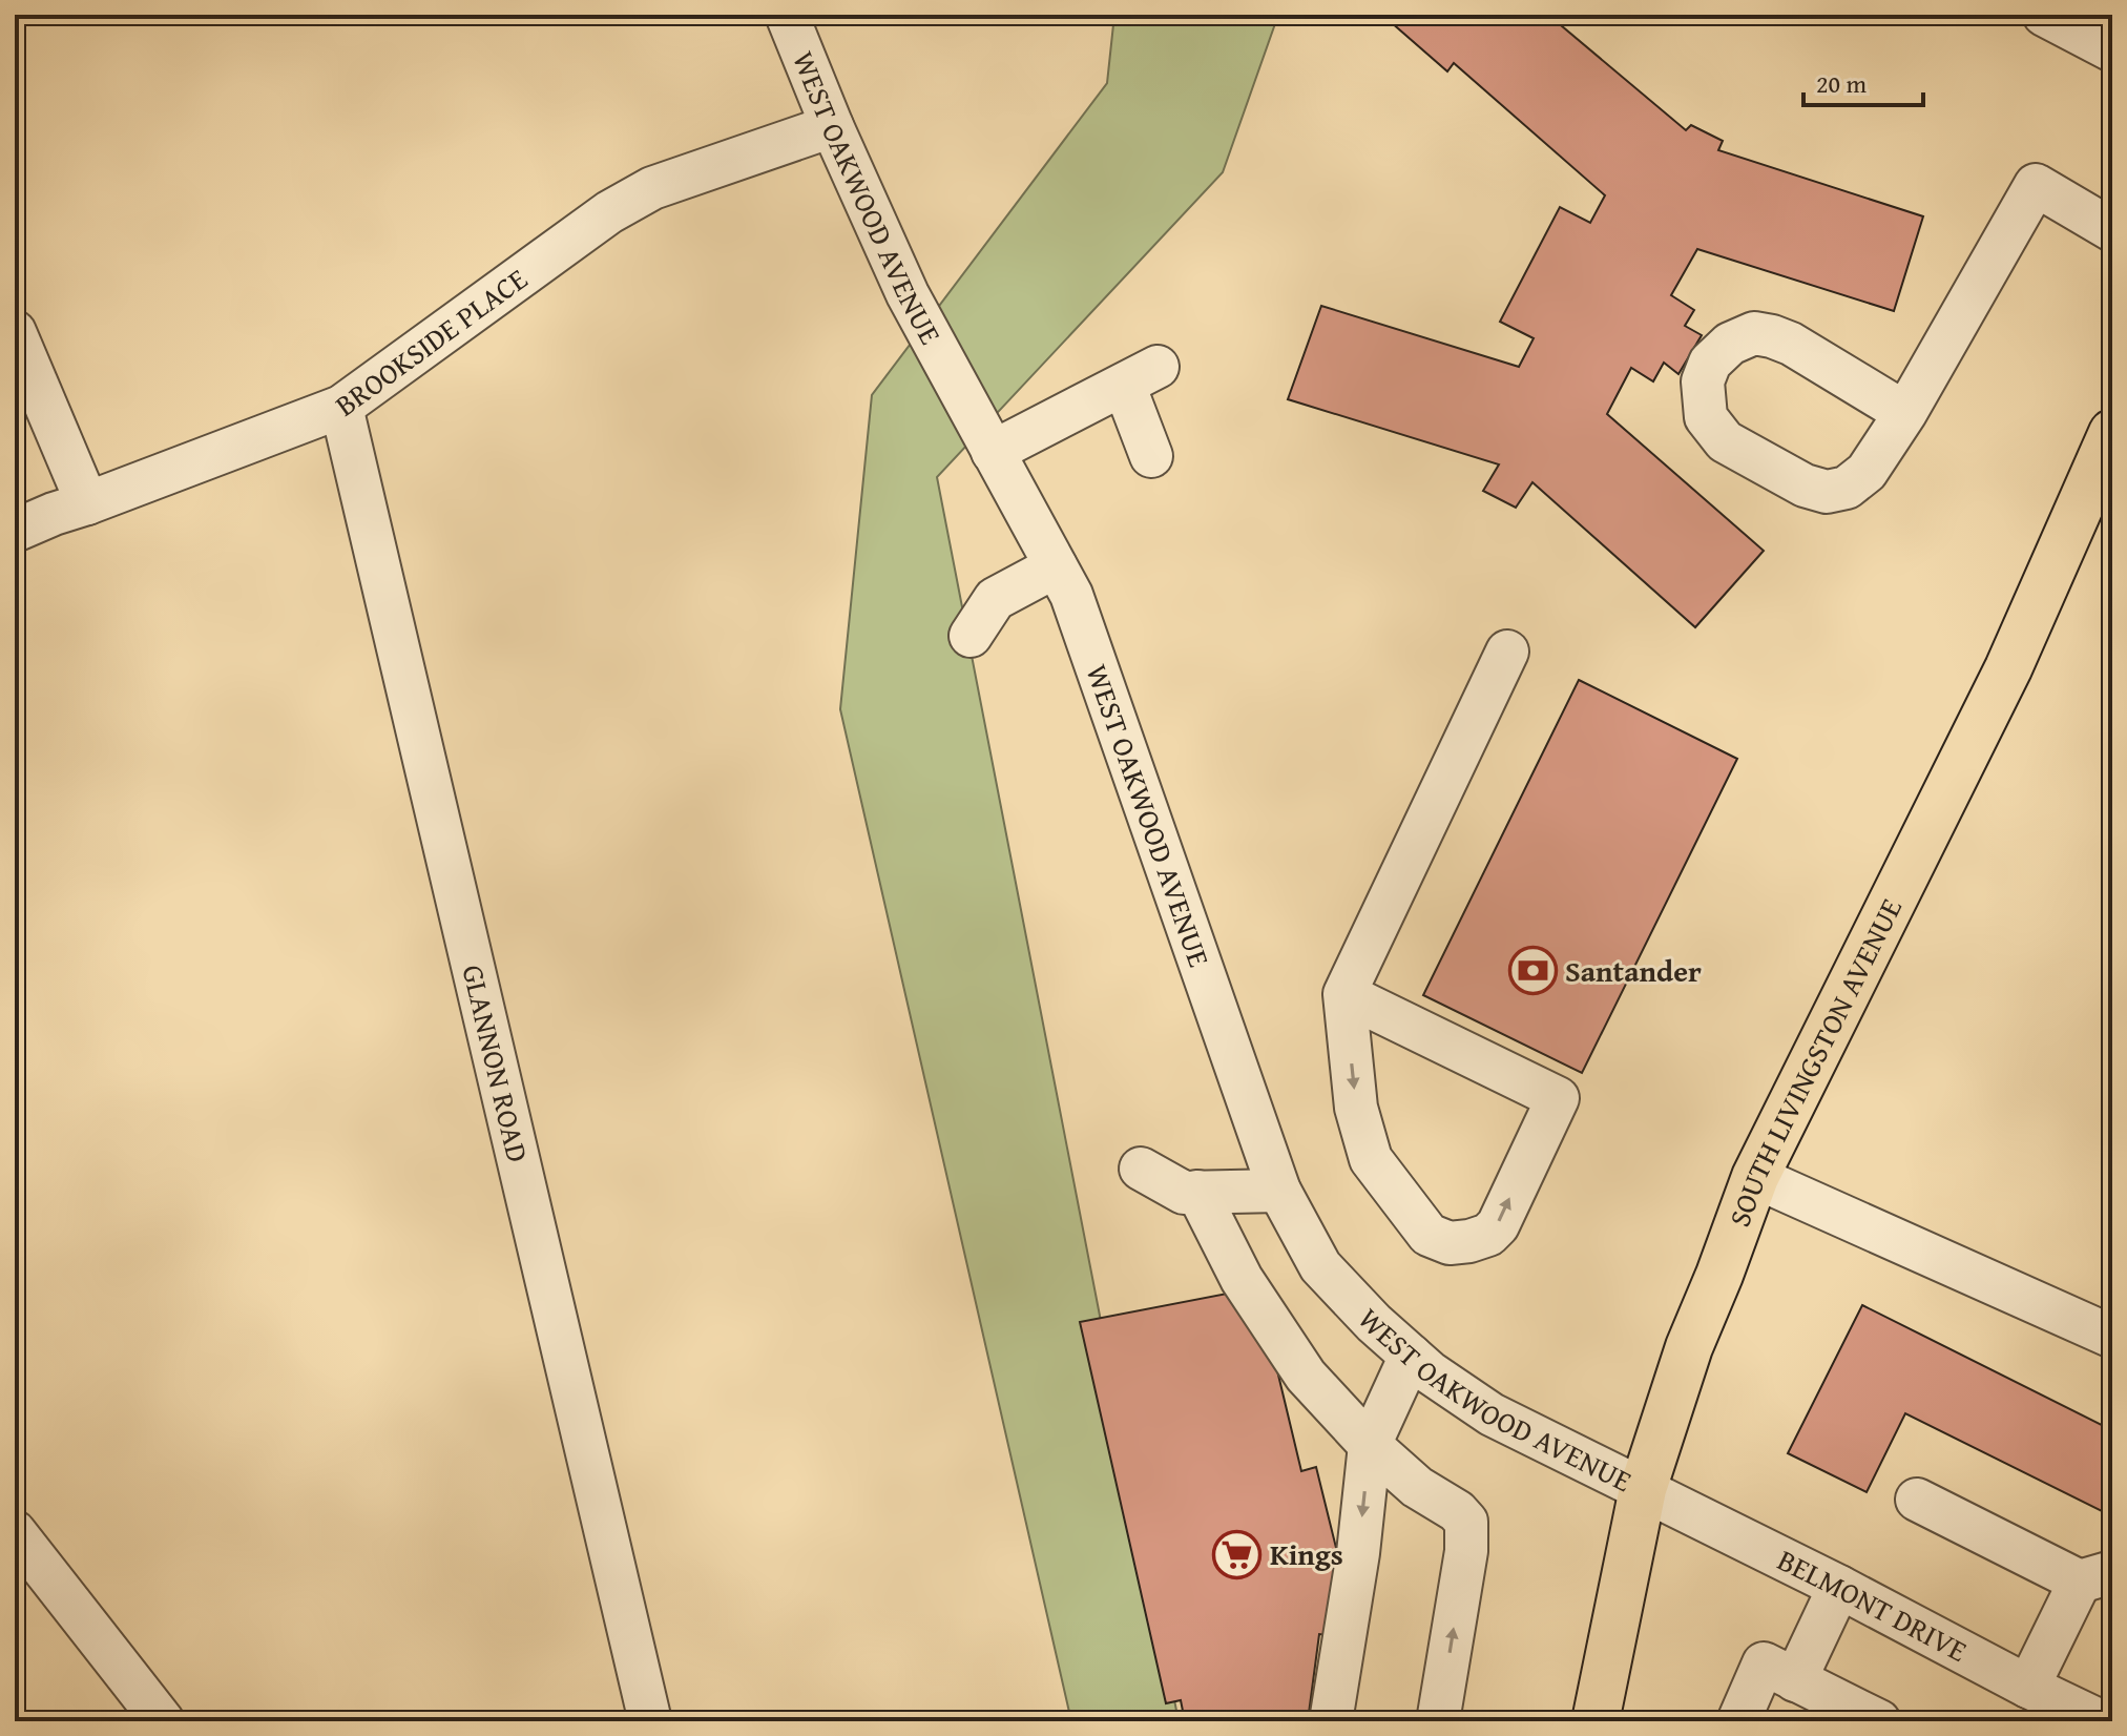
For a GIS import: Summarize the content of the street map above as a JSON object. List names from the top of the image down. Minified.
{"streets":{"main road":["SOUTH LIVINGSTON AVENUE"],"street":["WEST OAKWOOD AVENUE","BROOKSIDE PLACE","GLANNON ROAD","BELMONT DRIVE"]},"crossings":[["WEST OAKWOOD AVENUE","BROOKSIDE PLACE"],["WEST OAKWOOD AVENUE","SOUTH LIVINGSTON AVENUE"],["WEST OAKWOOD AVENUE","BELMONT DRIVE"],["BROOKSIDE PLACE","GLANNON ROAD"],["SOUTH LIVINGSTON AVENUE","BELMONT DRIVE"]],"places":{"bank":["Santander"],"supermarket":["Kings"]},"scale_bar":"20 m"}
